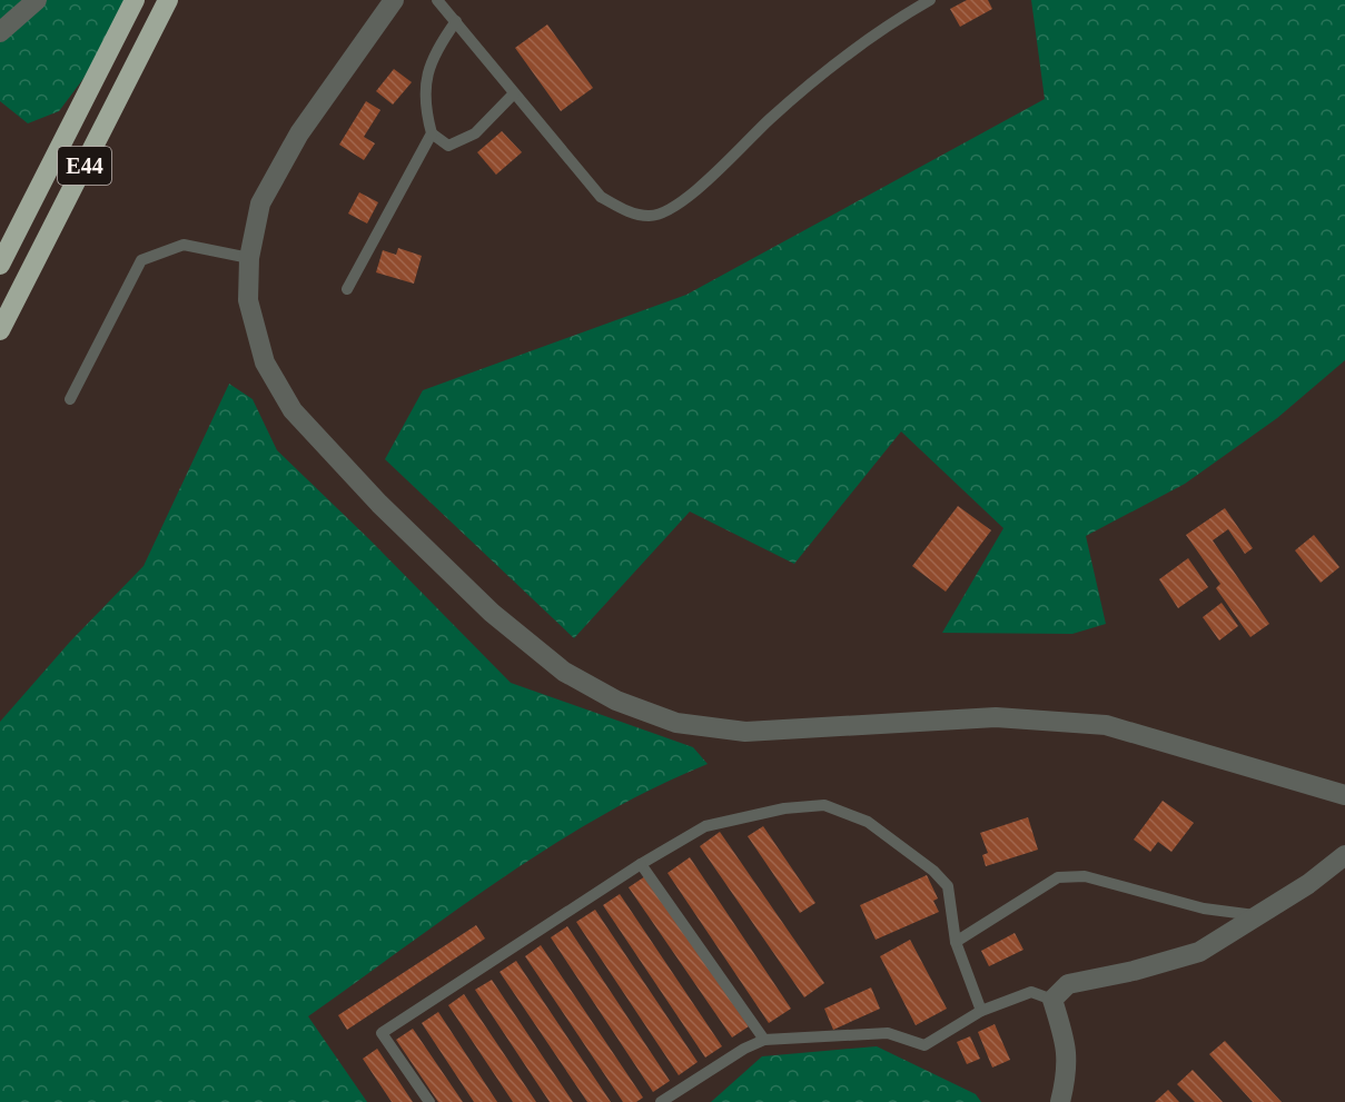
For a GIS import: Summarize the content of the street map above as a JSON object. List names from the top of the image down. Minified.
{"streets":{"highway":["E44"]}}
